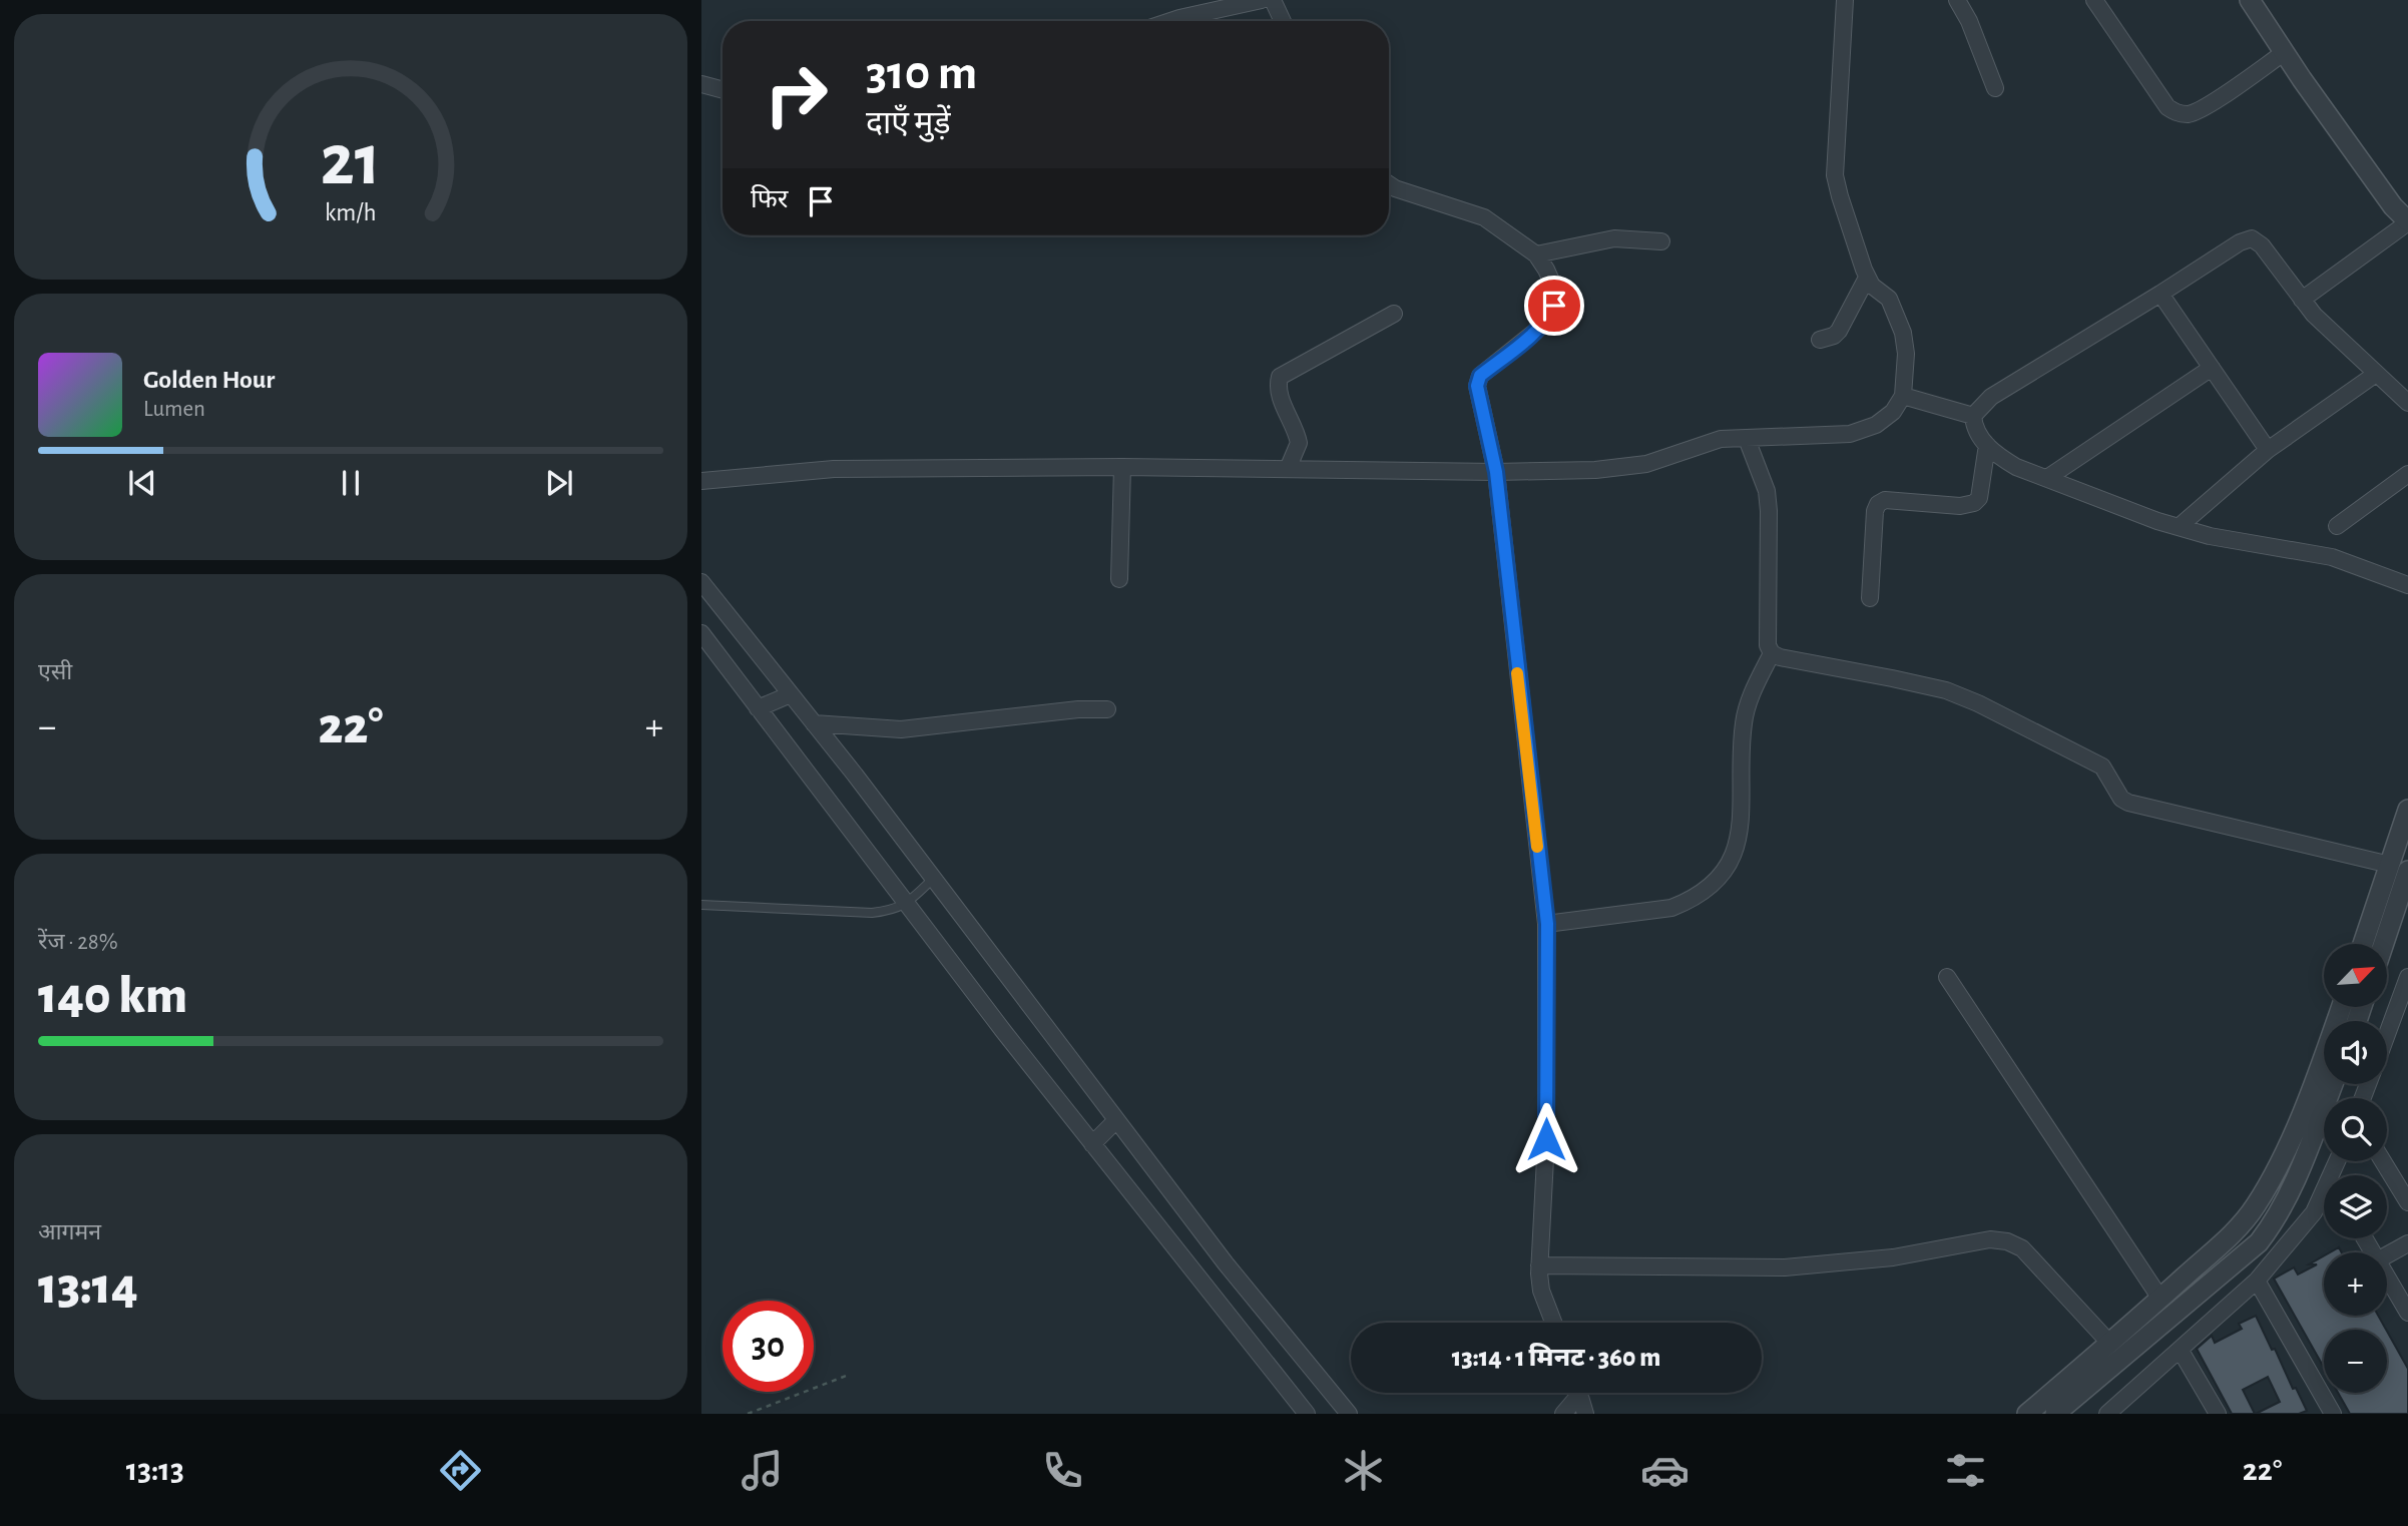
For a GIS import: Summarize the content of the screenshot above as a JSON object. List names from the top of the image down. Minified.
{"north":"top right","page":{"turn":["310 m","दाएँ मुड़ें"],"then":"फिर","song":["Golden Hour","Lumen"],"tile":["एसी",["रेंज · 28%","140 km"],["आगमन","13:14"]],"heat":["−","22°","+"],"map_buttons":["+","−"],"limit":"30","trip":"13:14 · 1 मिनट · 360 m","tabs":["13:13","22°"],"gauge":["21","km/h"]}}
